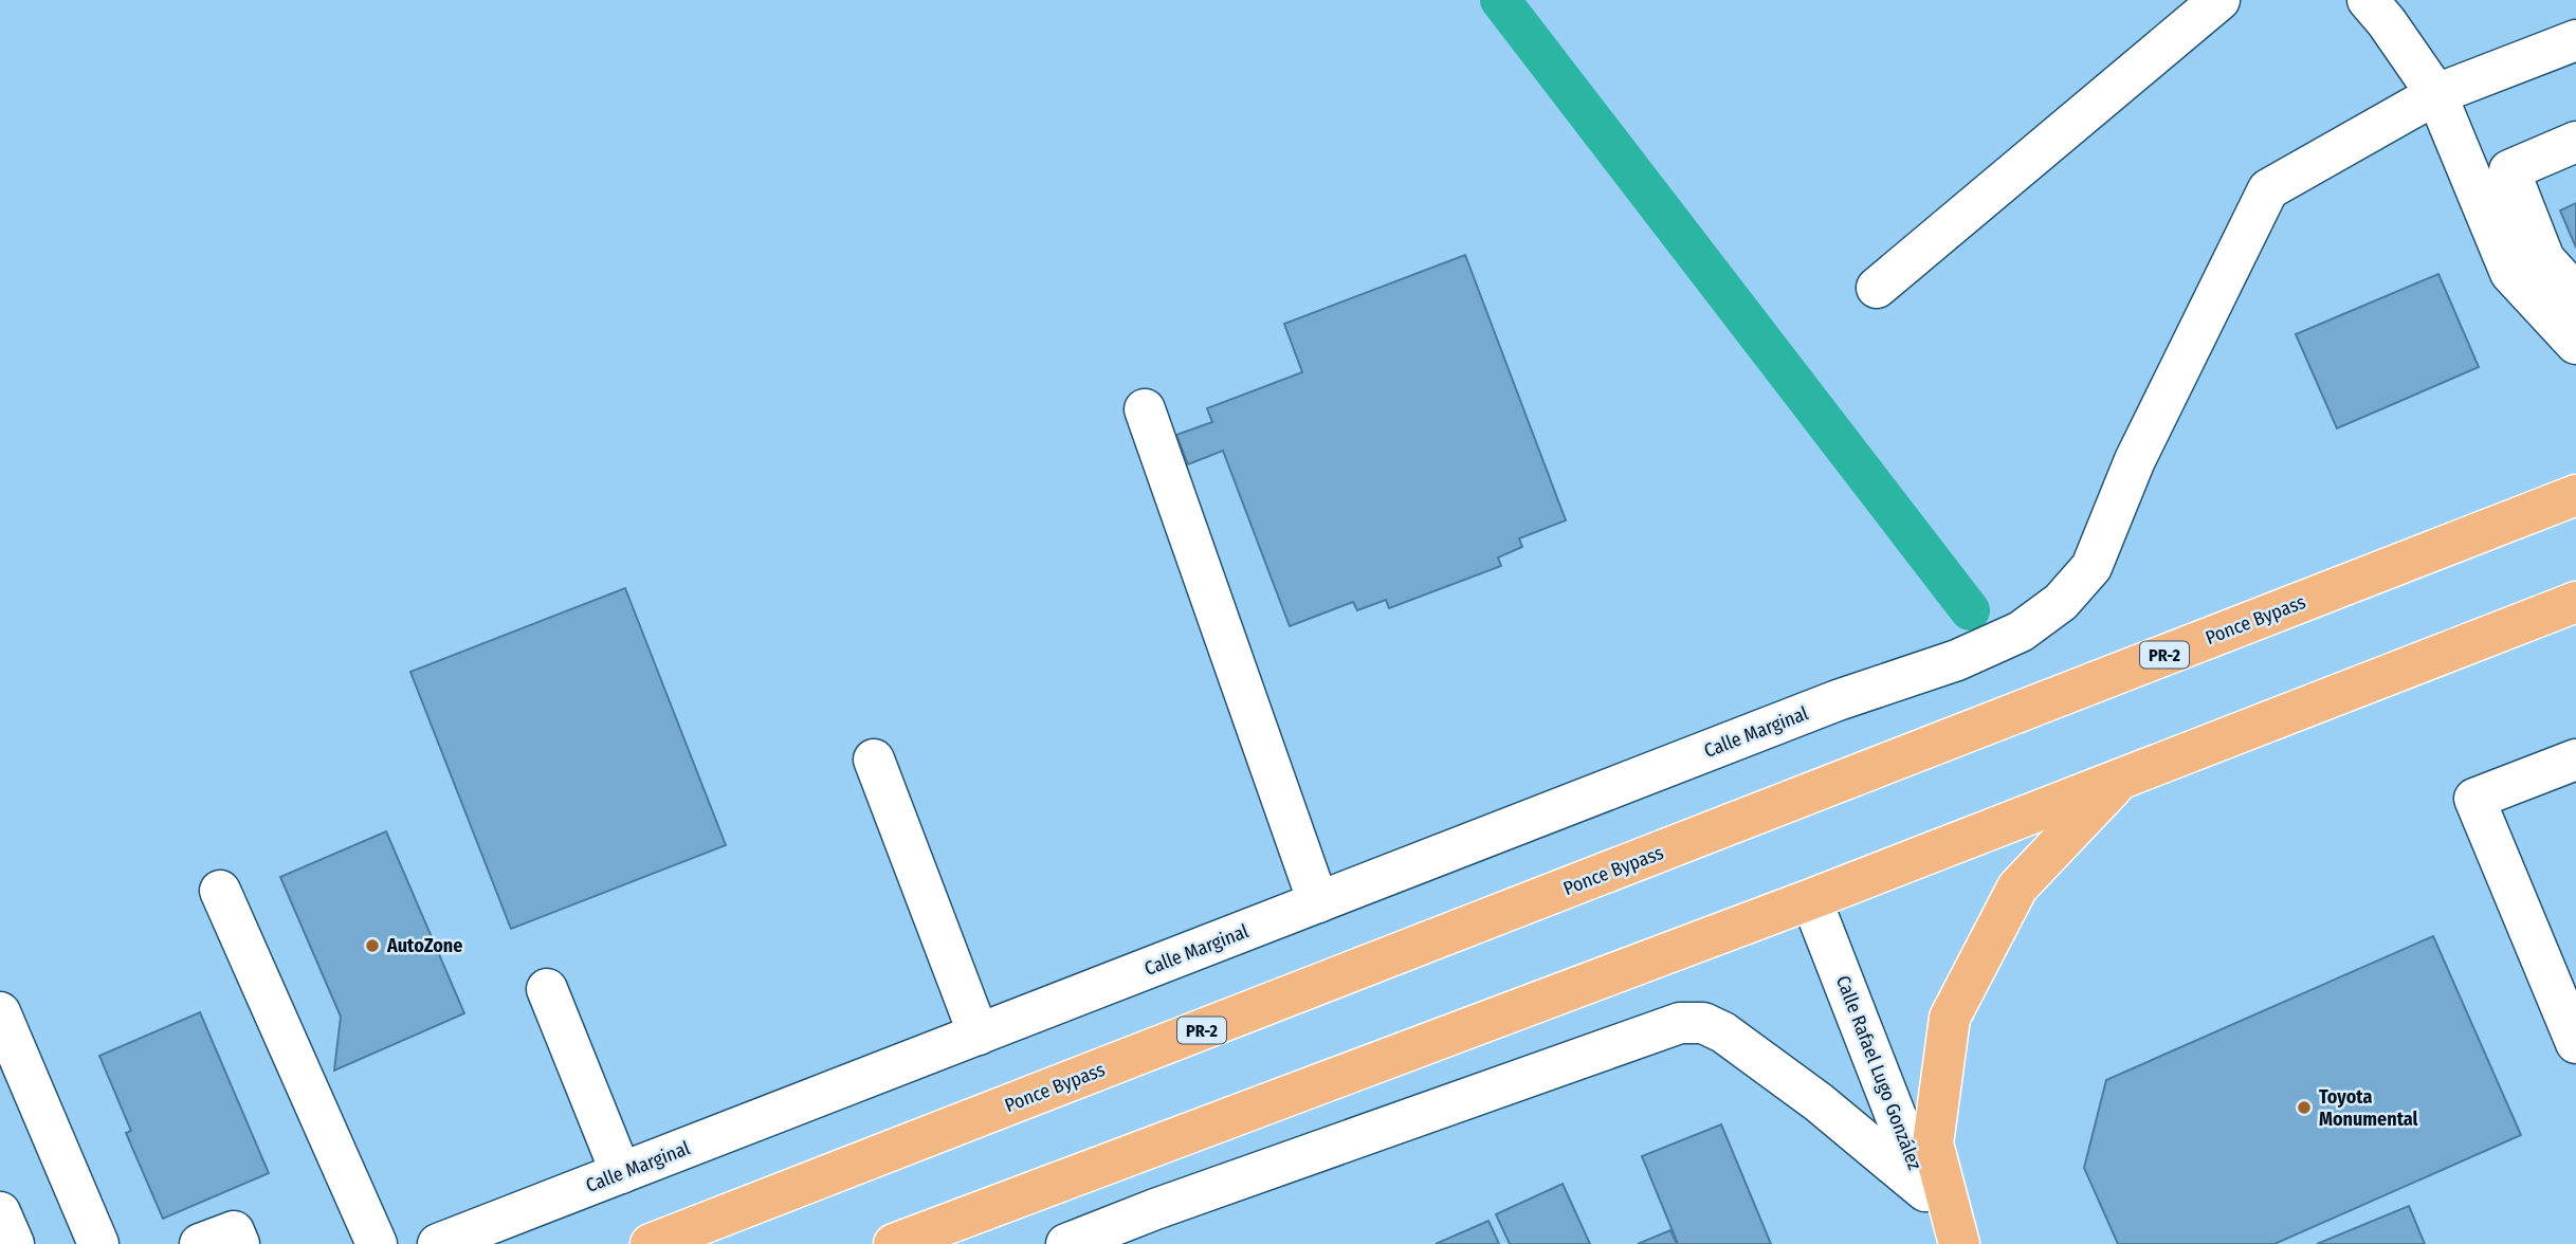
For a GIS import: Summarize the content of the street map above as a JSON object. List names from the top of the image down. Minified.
{"streets":{"highway":["Ponce Bypass","PR-2"],"street":["Calle Marginal","Calle Rafael Lugo González"]},"places":["AutoZone","Toyota Monumental"]}
